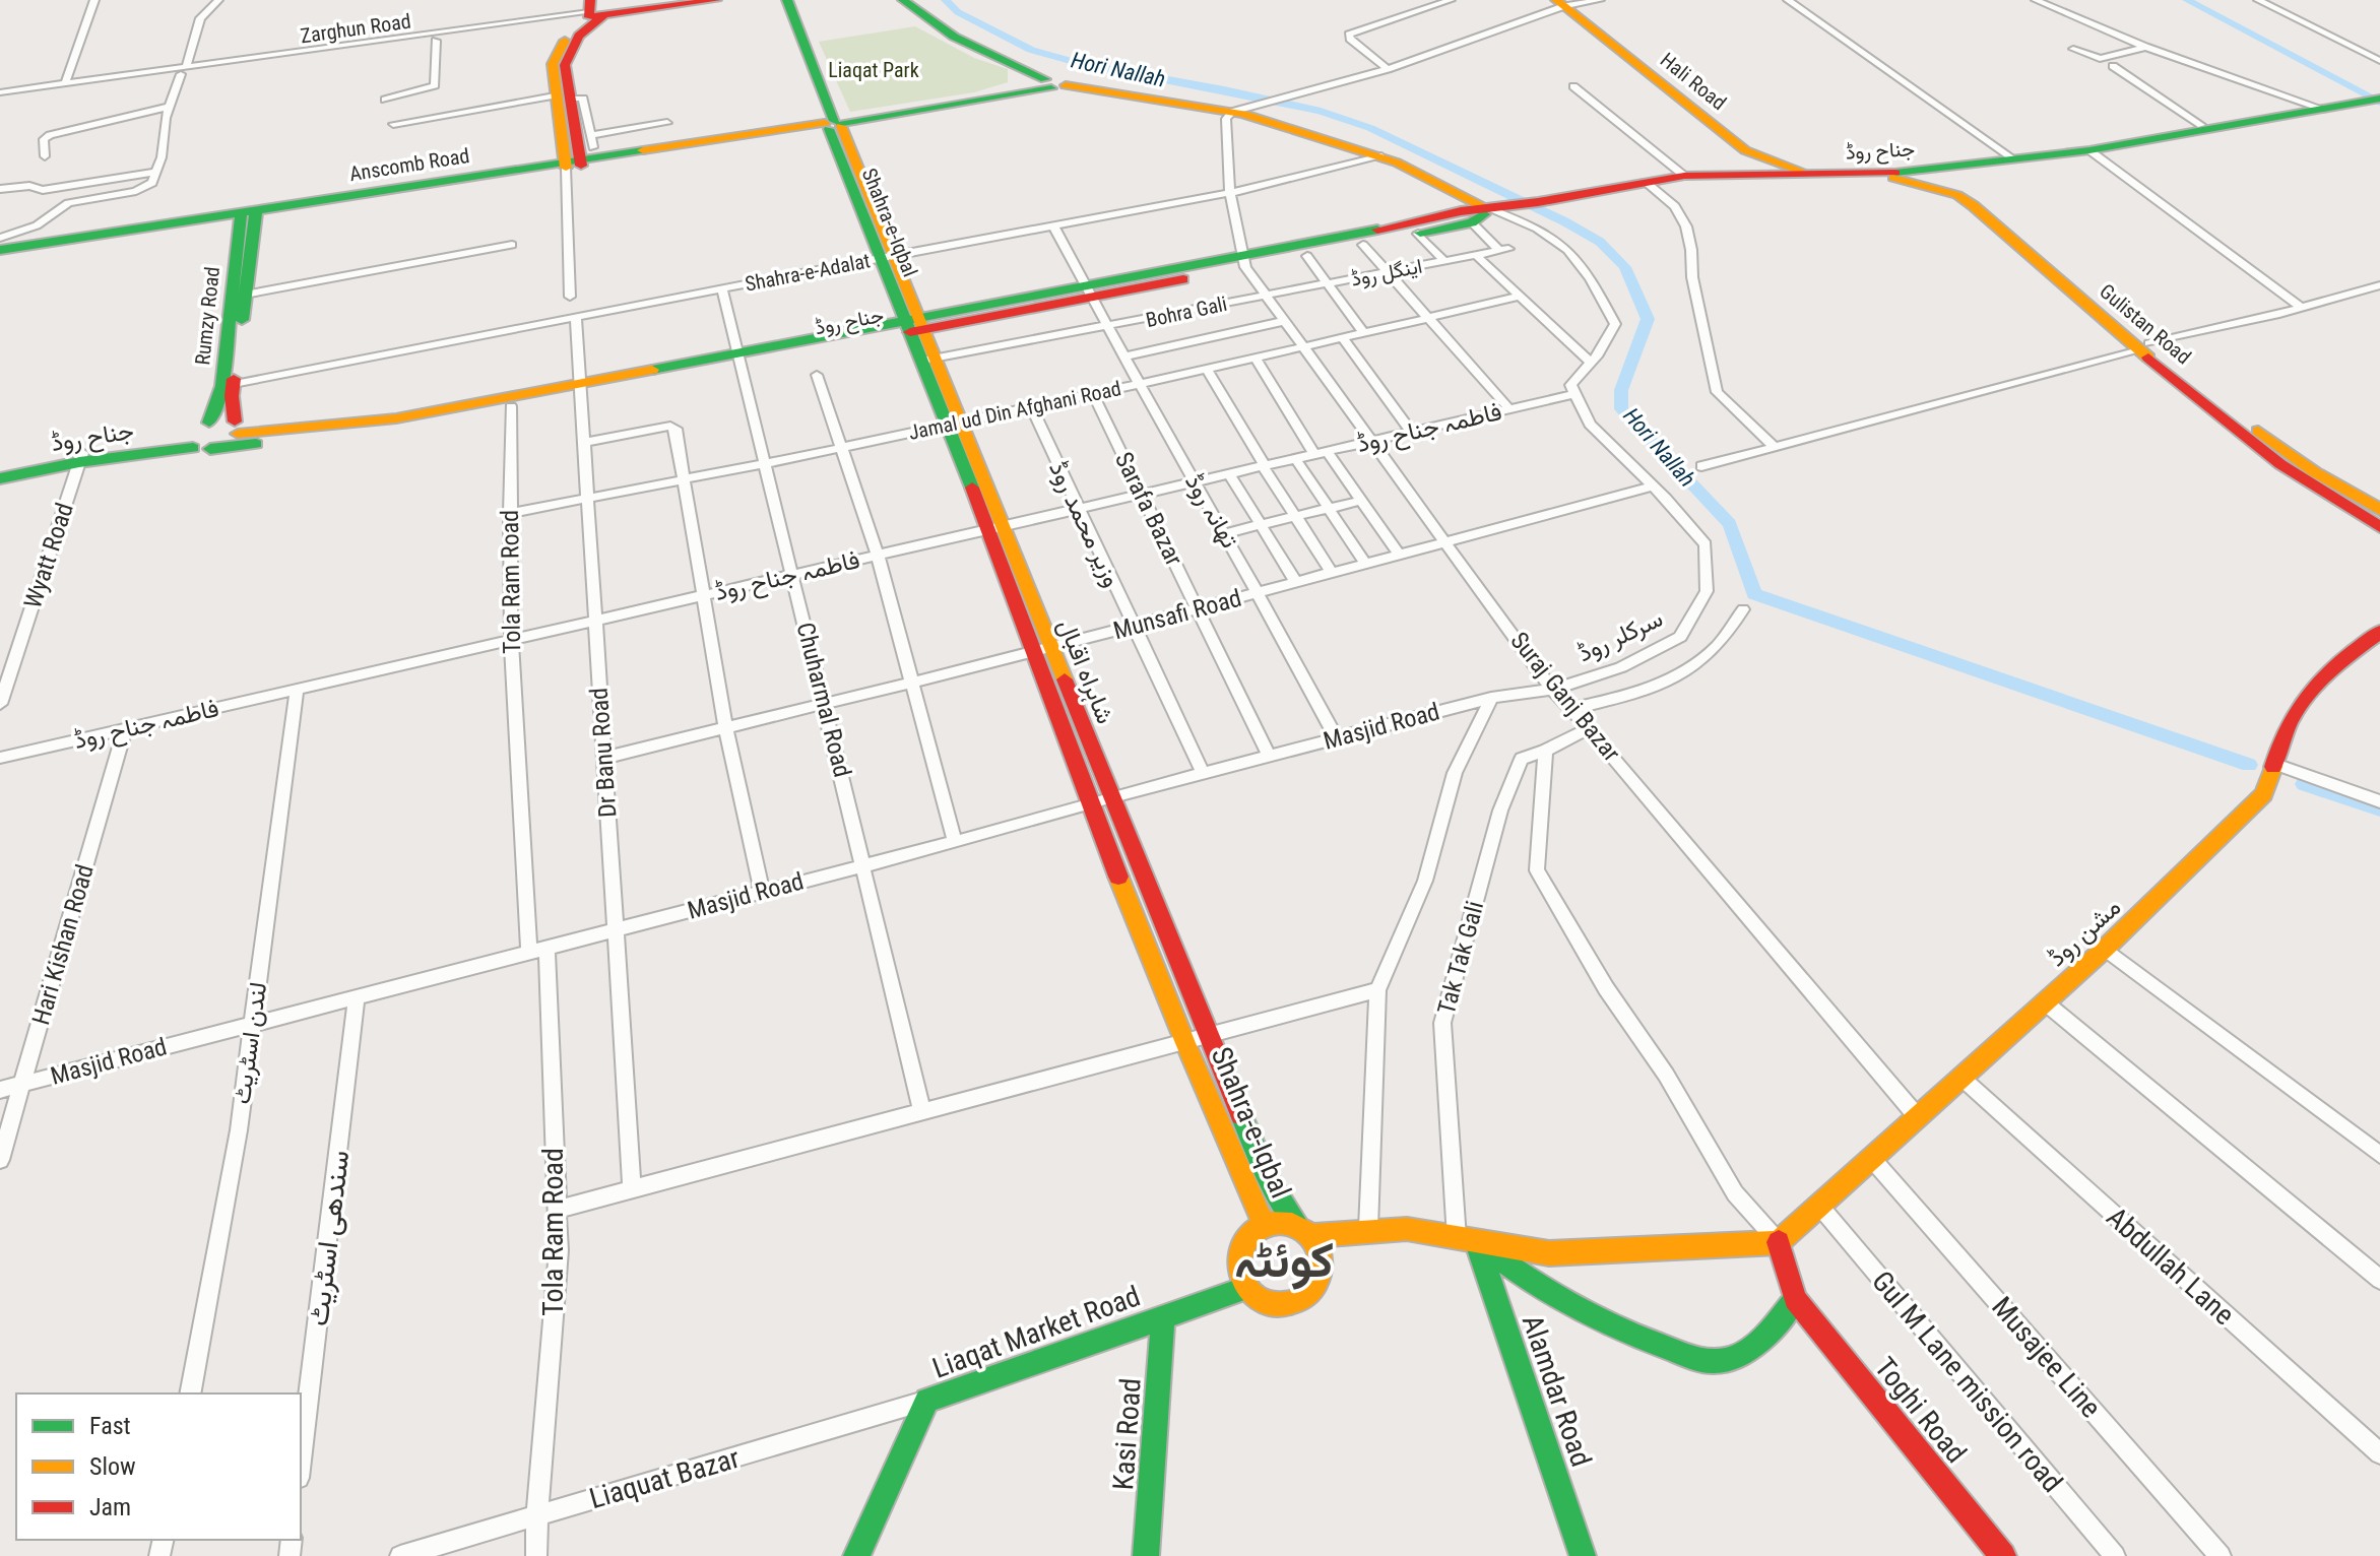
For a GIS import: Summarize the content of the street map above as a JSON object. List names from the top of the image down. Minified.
{"streets":{"street":["Zarghun Road","Hali Road","جناح روڈ","Anscomb Road","Shahra-e-Iqbal","Shahra-e-Adalat","اینگل روڈ","Bohra Gali","Rumzy Road","Gulistan Road","Jamal ud Din Afghani Road","فاطمہ جناح روڈ","Sarafa Bazar","تھانہ روڈ","وزیر محمد روڈ","Wyatt Road","Tola Ram Road","Munsafi Road","سرکلر روڈ","شاہراہ اقبال","Suraj Ganj Bazar","Chuharmal Road","Masjid Road","Dr Banu Road","مشن روڈ","Hari Kishan Road","Tak Tak Gali","لندن اسٹریٹ","سندھی اسٹریٹ","Abdullah Lane","Liaqat Market Road","Musajee Line","Gul M Lane mission road","Alamdar Road","Toghi Road","Kasi Road","Liaquat Bazar"]},"crossings":[["Hali Road","جناح روڈ"],["جناح روڈ","Shahra-e-Iqbal"],["جناح روڈ","اینگل روڈ"],["جناح روڈ","Rumzy Road"],["جناح روڈ","Gulistan Road"],["جناح روڈ","تھانہ روڈ"],["جناح روڈ","Wyatt Road"],["جناح روڈ","Tola Ram Road"],["جناح روڈ","شاہراہ اقبال"],["جناح روڈ","Suraj Ganj Bazar"],["جناح روڈ","Chuharmal Road"],["جناح روڈ","Dr Banu Road"],["Anscomb Road","Shahra-e-Iqbal"],["Anscomb Road","Rumzy Road"],["Shahra-e-Iqbal","Shahra-e-Adalat"],["Shahra-e-Iqbal","شاہراہ اقبال"],["Shahra-e-Iqbal","Liaqat Market Road"],["Shahra-e-Adalat","Rumzy Road"],["Shahra-e-Adalat","تھانہ روڈ"],["Shahra-e-Adalat","Chuharmal Road"],["Shahra-e-Adalat","Dr Banu Road"],["اینگل روڈ","Bohra Gali"],["اینگل روڈ","Suraj Ganj Bazar"],["Bohra Gali","تھانہ روڈ"],["Bohra Gali","شاہراہ اقبال"],["Bohra Gali","Suraj Ganj Bazar"],["Jamal ud Din Afghani Road","Sarafa Bazar"],["Jamal ud Din Afghani Road","تھانہ روڈ"],["Jamal ud Din Afghani Road","وزیر محمد روڈ"],["Jamal ud Din Afghani Road","Tola Ram Road"],["Jamal ud Din Afghani Road","شاہراہ اقبال"],["Jamal ud Din Afghani Road","Suraj Ganj Bazar"],["Jamal ud Din Afghani Road","Chuharmal Road"],["Jamal ud Din Afghani Road","Dr Banu Road"],["فاطمہ جناح روڈ","Sarafa Bazar"],["فاطمہ جناح روڈ","تھانہ روڈ"],["فاطمہ جناح روڈ","وزیر محمد روڈ"],["فاطمہ جناح روڈ","Tola Ram Road"],["فاطمہ جناح روڈ","سرکلر روڈ"],["فاطمہ جناح روڈ","شاہراہ اقبال"],["فاطمہ جناح روڈ","Suraj Ganj Bazar"],["فاطمہ جناح روڈ","Chuharmal Road"],["فاطمہ جناح روڈ","Dr Banu Road"],["فاطمہ جناح روڈ","Hari Kishan Road"],["فاطمہ جناح روڈ","لندن اسٹریٹ"],["Sarafa Bazar","Munsafi Road"],["Sarafa Bazar","Masjid Road"],["تھانہ روڈ","Munsafi Road"],["تھانہ روڈ","Masjid Road"],["وزیر محمد روڈ","Munsafi Road"],["وزیر محمد روڈ","Masjid Road"],["Tola Ram Road","Masjid Road"],["Tola Ram Road","Liaquat Bazar"],["Munsafi Road","سرکلر روڈ"],["Munsafi Road","شاہراہ اقبال"],["Munsafi Road","Suraj Ganj Bazar"],["Munsafi Road","Chuharmal Road"],["Munsafi Road","Dr Banu Road"],["سرکلر روڈ","Suraj Ganj Bazar"],["سرکلر روڈ","Masjid Road"],["شاہراہ اقبال","Masjid Road"],["شاہراہ اقبال","Liaqat Market Road"],["Suraj Ganj Bazar","مشن روڈ"],["Suraj Ganj Bazar","Tak Tak Gali"],["Chuharmal Road","Masjid Road"],["Masjid Road","Dr Banu Road"],["Masjid Road","Hari Kishan Road"],["Masjid Road","لندن اسٹریٹ"],["Masjid Road","سندھی اسٹریٹ"],["مشن روڈ","Abdullah Lane"],["مشن روڈ","Musajee Line"],["مشن روڈ","Gul M Lane mission road"],["Liaqat Market Road","Kasi Road"],["Liaqat Market Road","Liaquat Bazar"]],"districts":["کوئٹہ"],"water":["Hori Nallah"],"parks":["Liaqat Park"],"legend":["Fast","Slow","Jam"]}
